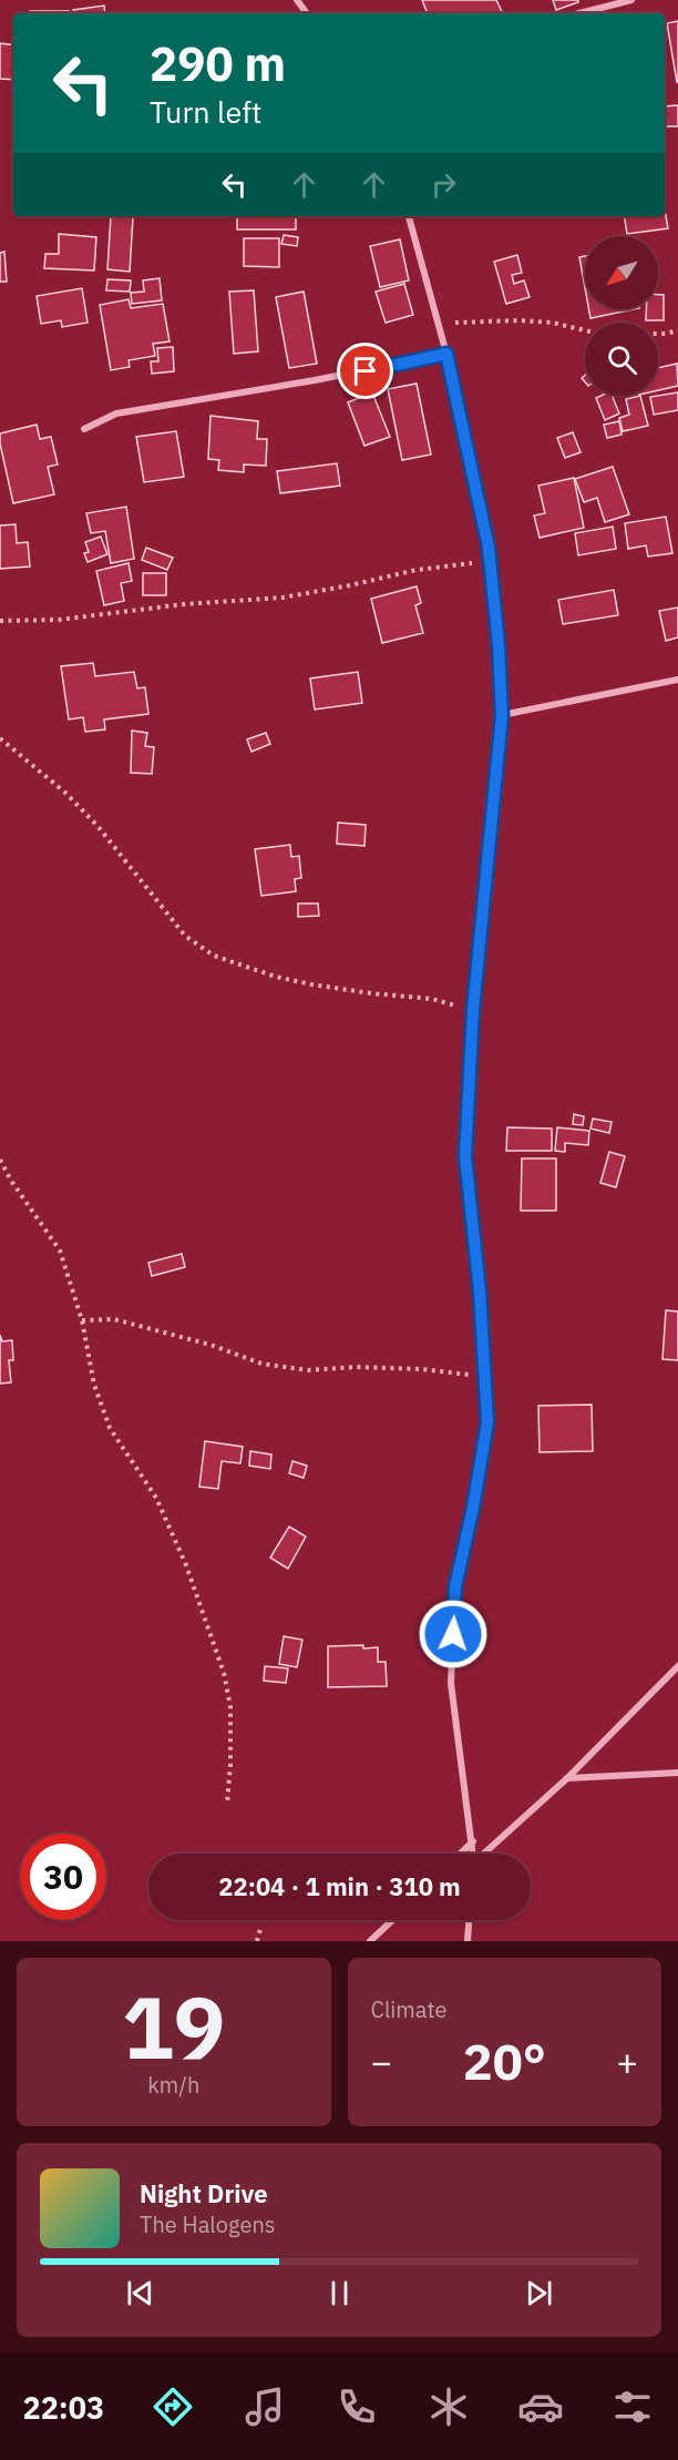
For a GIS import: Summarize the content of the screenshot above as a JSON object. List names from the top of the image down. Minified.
{"north":"bottom left","page":{"turn":["290 m","Turn left"],"limit":"30","trip":"22:04 · 1 min · 310 m","tile":[["19","km/h"],"Climate"],"heat":["−","20°","+"],"song":["Night Drive","The Halogens"],"tabs":"22:03"}}
